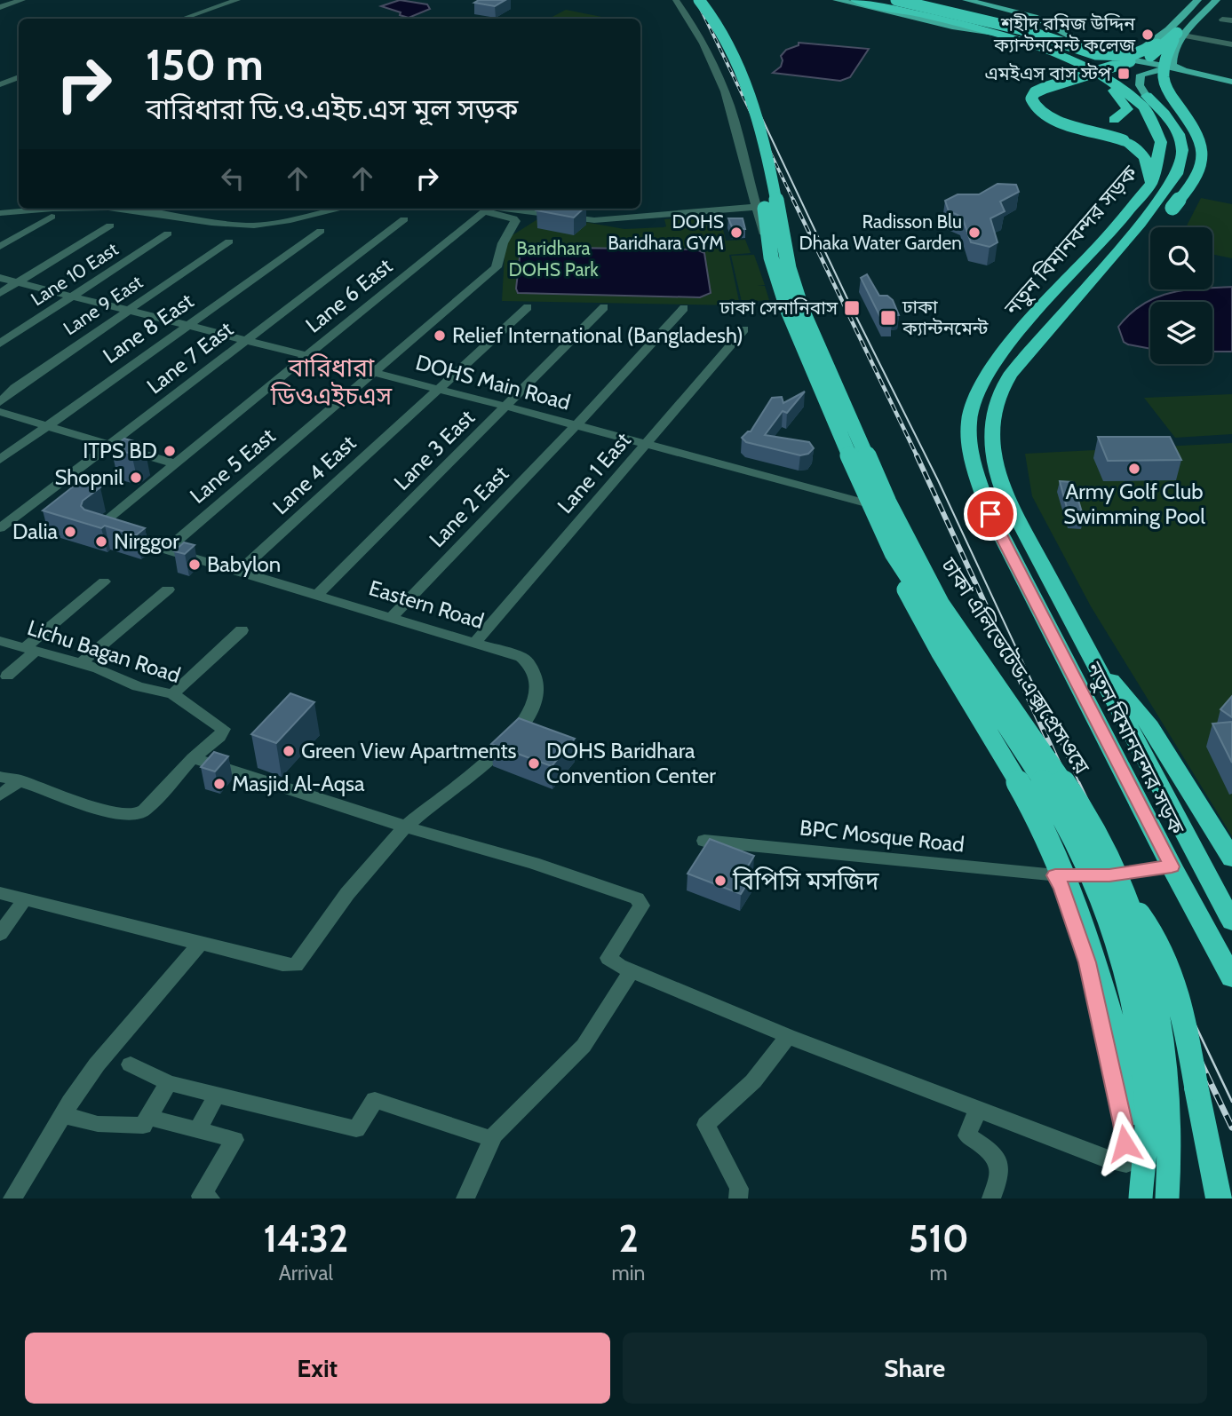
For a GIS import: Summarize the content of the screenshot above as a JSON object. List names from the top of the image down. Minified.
{"streets":{"highway":["নতুন বিমানবন্দর সড়ক","ঢাকা এলিভেটেড এক্সপ্রেসওয়ে"],"street":["Lane 10 East","Lane 6 East","Lane 9 East","Lane 8 East","Lane 7 East","DOHS Main Road","Lane 3 East","Lane 5 East","Lane 1 East","Lane 4 East","Lane 2 East","Eastern Road","Lichu Bagan Road","BPC Mosque Road"]},"crossings":[["নতুন বিমানবন্দর সড়ক","BPC Mosque Road"],["Lane 10 East","DOHS Main Road"],["Lane 6 East","DOHS Main Road"],["Lane 6 East","Lane 5 East"],["Lane 6 East","Eastern Road"],["Lane 9 East","DOHS Main Road"],["Lane 8 East","DOHS Main Road"],["Lane 7 East","DOHS Main Road"],["DOHS Main Road","Lane 3 East"],["DOHS Main Road","Lane 5 East"],["DOHS Main Road","Lane 1 East"],["DOHS Main Road","Lane 4 East"],["DOHS Main Road","Lane 2 East"],["Lane 3 East","Eastern Road"],["Lane 5 East","Eastern Road"],["Lane 1 East","Eastern Road"],["Lane 4 East","Eastern Road"],["Lane 2 East","Eastern Road"]],"districts":["বারিধারা ডিওএইচএস"],"parks":["Baridhara DOHS Park"],"places":{"other":["শহীদ রমিজ উদ্দিন ক্যান্টনমেন্ট কলেজ","DOHS Baridhara GYM","Radisson Blu Dhaka Water Garden","Relief International (Bangladesh)","ITPS BD","Army Golf Club Swimming Pool","Shopnil","Dalia","Nirggor","Babylon","Green View Apartments","DOHS Baridhara Convention Center","Masjid Al-Aqsa","বিপিসি মসজিদ"],"transit":["এমইএস বাস স্টপ","ঢাকা সেনানিবাস","ঢাকা ক্যান্টনমেন্ট"]},"page":{"turn":["150 m","বারিধারা ডি.ও.এইচ.এস মূল সড়ক"],"eta":["14:32","Arrival","2","min","510","m"],"buttons":["Exit","Share"]}}
